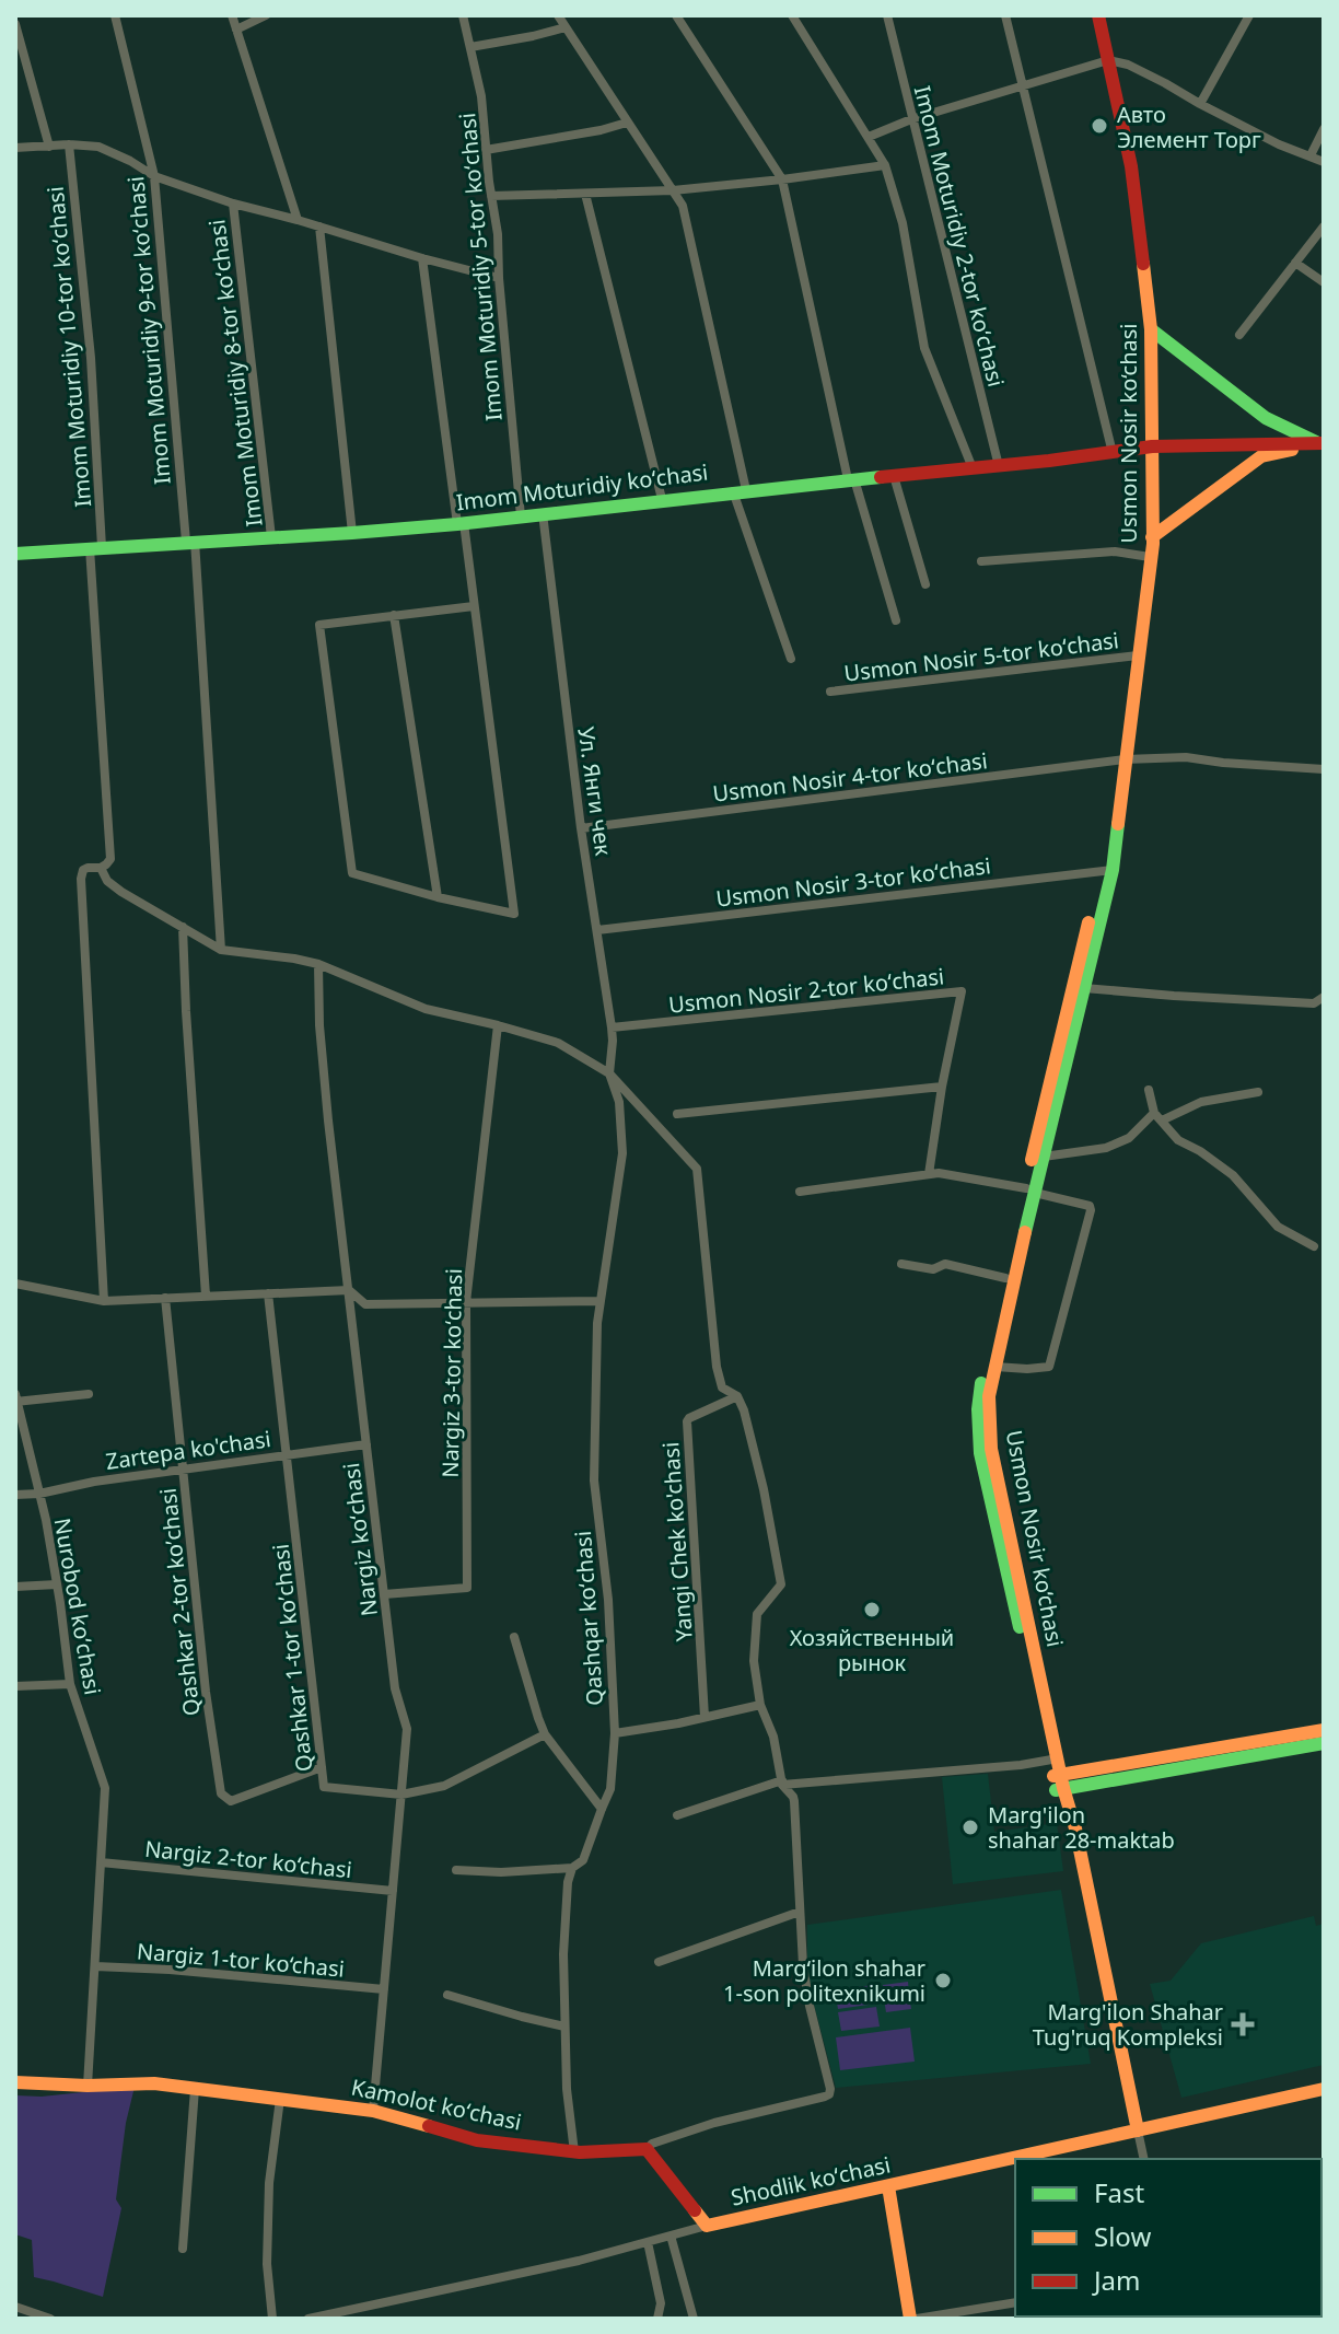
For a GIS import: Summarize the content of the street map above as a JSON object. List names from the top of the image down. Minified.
{"streets":{"main road":["Usmon Nosir ko‘chasi","Imom Moturidiy koʻchasi","Kamolot koʻchasi","Shodlik koʻchasi"],"street":["Imom Moturidiy 2-tor koʻchasi","Imom Moturidiy 5-tor koʻchasi","Imom Moturidiy 9-tor koʻchasi","Imom Moturidiy 10-tor koʻchasi","Imom Moturidiy 8-tor koʻchasi","Usmon Nosir 5-tor koʻchasi","Usmon Nosir 4-tor koʻchasi","Ул. Янги чек","Usmon Nosir 3-tor koʻchasi","Usmon Nosir 2-tor koʻchasi","Nargiz 3-tor koʻchasi","Zartepa ko'chasi","Nargiz koʻchasi","Yangi Chek ko'chasi","Qashkar 2-tor koʼchasi","Nurobod koʻchasi","Qashqar koʻchasi","Qashkar 1-tor koʼchasi","Nargiz 2-tor ko‘chasi","Nargiz 1-tor ko‘chasi"]},"crossings":[["Imom Moturidiy 2-tor koʻchasi","Imom Moturidiy koʻchasi"],["Imom Moturidiy 5-tor koʻchasi","Imom Moturidiy koʻchasi"],["Imom Moturidiy 9-tor koʻchasi","Imom Moturidiy koʻchasi"],["Imom Moturidiy 10-tor koʻchasi","Imom Moturidiy koʻchasi"],["Imom Moturidiy 8-tor koʻchasi","Imom Moturidiy koʻchasi"],["Usmon Nosir ko‘chasi","Imom Moturidiy koʻchasi"],["Usmon Nosir ko‘chasi","Usmon Nosir 5-tor koʻchasi"],["Usmon Nosir ko‘chasi","Usmon Nosir 4-tor koʻchasi"],["Usmon Nosir ko‘chasi","Usmon Nosir 3-tor koʻchasi"],["Usmon Nosir ko‘chasi","Shodlik koʻchasi"],["Imom Moturidiy koʻchasi","Ул. Янги чек"],["Usmon Nosir 4-tor koʻchasi","Ул. Янги чек"],["Ул. Янги чек","Usmon Nosir 3-tor koʻchasi"],["Ул. Янги чек","Usmon Nosir 2-tor koʻchasi"],["Ул. Янги чек","Qashqar koʻchasi"],["Nargiz 3-tor koʻchasi","Nargiz koʻchasi"],["Zartepa ko'chasi","Nargiz koʻchasi"],["Zartepa ko'chasi","Qashkar 2-tor koʼchasi"],["Zartepa ko'chasi","Nurobod koʻchasi"],["Zartepa ko'chasi","Qashkar 1-tor koʼchasi"],["Nargiz koʻchasi","Qashkar 1-tor koʼchasi"],["Nargiz koʻchasi","Nargiz 2-tor ko‘chasi"],["Nargiz koʻchasi","Nargiz 1-tor ko‘chasi"],["Nargiz koʻchasi","Kamolot koʻchasi"],["Qashkar 2-tor koʼchasi","Qashkar 1-tor koʼchasi"],["Nurobod koʻchasi","Nargiz 2-tor ko‘chasi"],["Nurobod koʻchasi","Nargiz 1-tor ko‘chasi"],["Nurobod koʻchasi","Kamolot koʻchasi"],["Qashqar koʻchasi","Kamolot koʻchasi"]],"places":{"other":["Авто Элемент Торг","Хозяйственный рынок","Marg'ilon shahar 28-maktab","Margʻilon shahar 1-son politexnikumi"],"health":["Marg'ilon Shahar Tug'ruq Kompleksi"]},"legend":["Fast","Slow","Jam"]}
